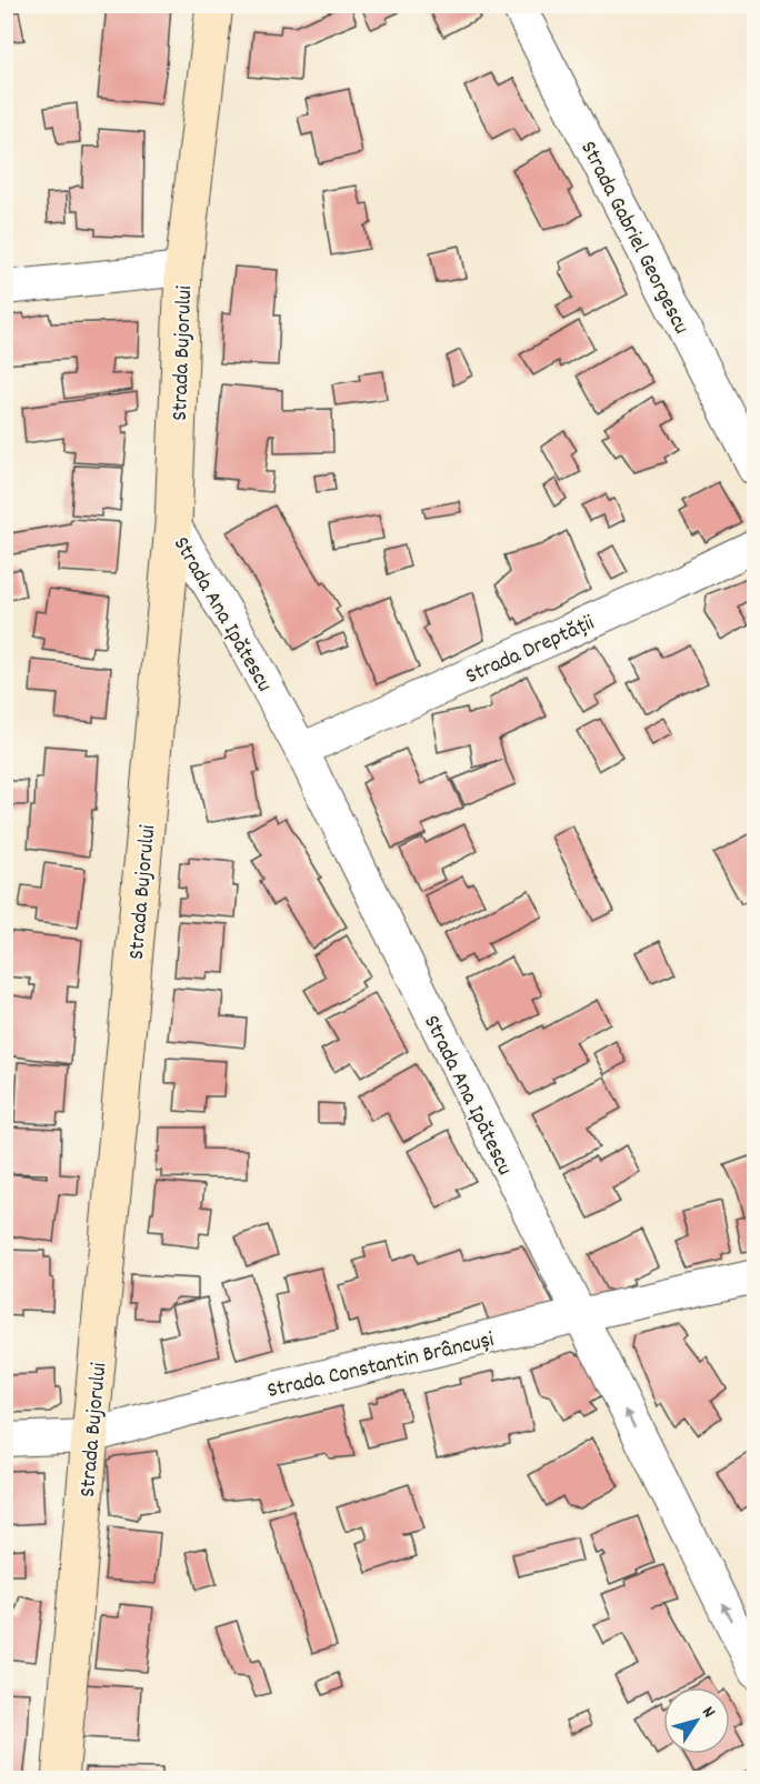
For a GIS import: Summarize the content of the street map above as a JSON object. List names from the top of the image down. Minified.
{"streets":{"street":["Strada Gabriel Georgescu","Strada Bujorului","Strada Ana Ipătescu","Strada Dreptății","Strada Constantin Brâncuși"]},"crossings":[["Strada Bujorului","Strada Ana Ipătescu"],["Strada Bujorului","Strada Constantin Brâncuși"],["Strada Ana Ipătescu","Strada Dreptății"],["Strada Ana Ipătescu","Strada Constantin Brâncuși"]],"north":"top right"}
